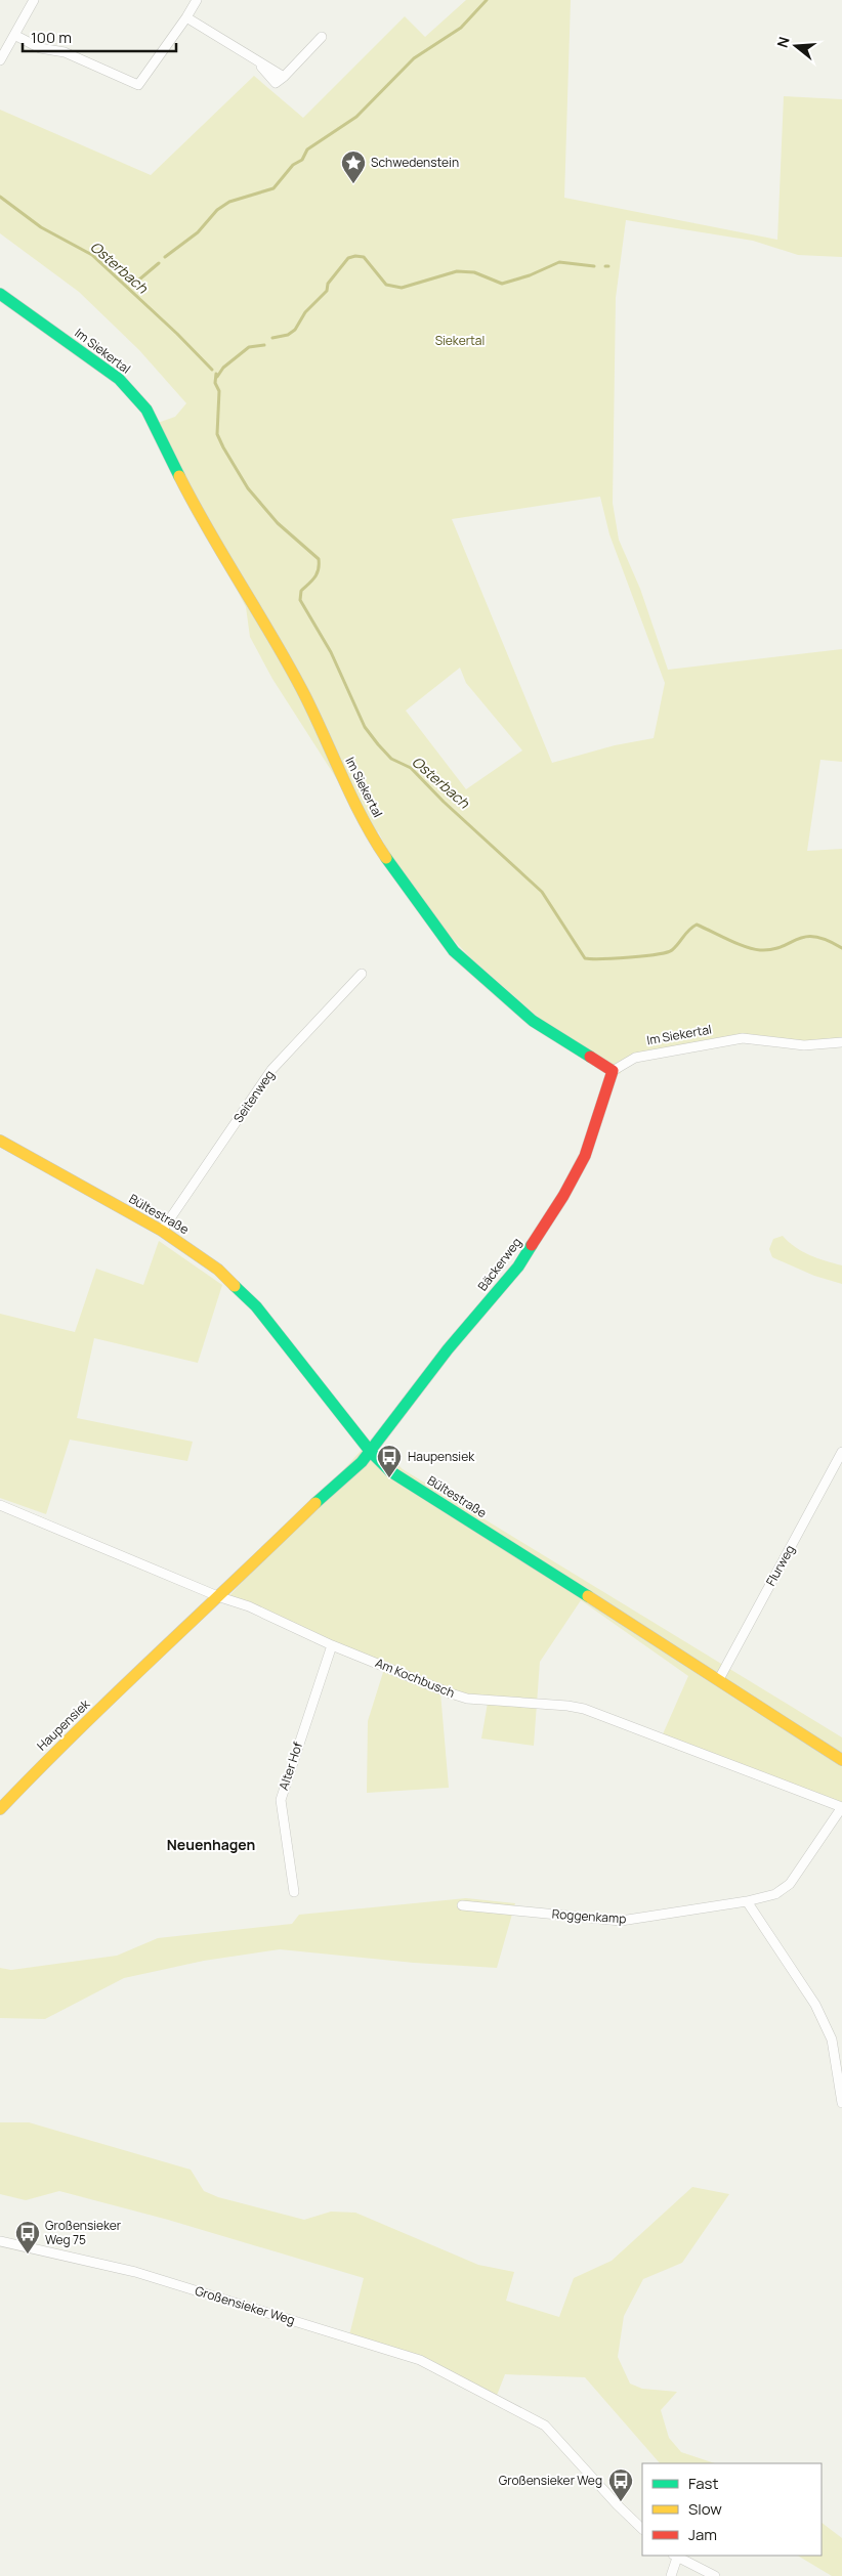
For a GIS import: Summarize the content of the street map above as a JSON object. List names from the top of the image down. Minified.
{"streets":{"street":["Im Siekertal","Seitenweg","Bültestraße","Bäckerweg","Flurweg","Am Kochbusch","Haupensiek","Alter Hof","Roggenkamp","Großensieker Weg"]},"crossings":[["Im Siekertal","Bäckerweg"],["Seitenweg","Bültestraße"],["Bültestraße","Bäckerweg"],["Bültestraße","Flurweg"],["Bültestraße","Haupensiek"],["Bäckerweg","Haupensiek"],["Am Kochbusch","Haupensiek"],["Am Kochbusch","Alter Hof"],["Am Kochbusch","Roggenkamp"]],"districts":["Neuenhagen"],"water":["Osterbach"],"parks":["Siekertal"],"places":{"place":["Schwedenstein"],"bus stop":["Haupensiek","Großensieker Weg 75","Großensieker Weg"]},"legend":["Fast","Slow","Jam"],"scale_bar":"100 m","north":"left"}
